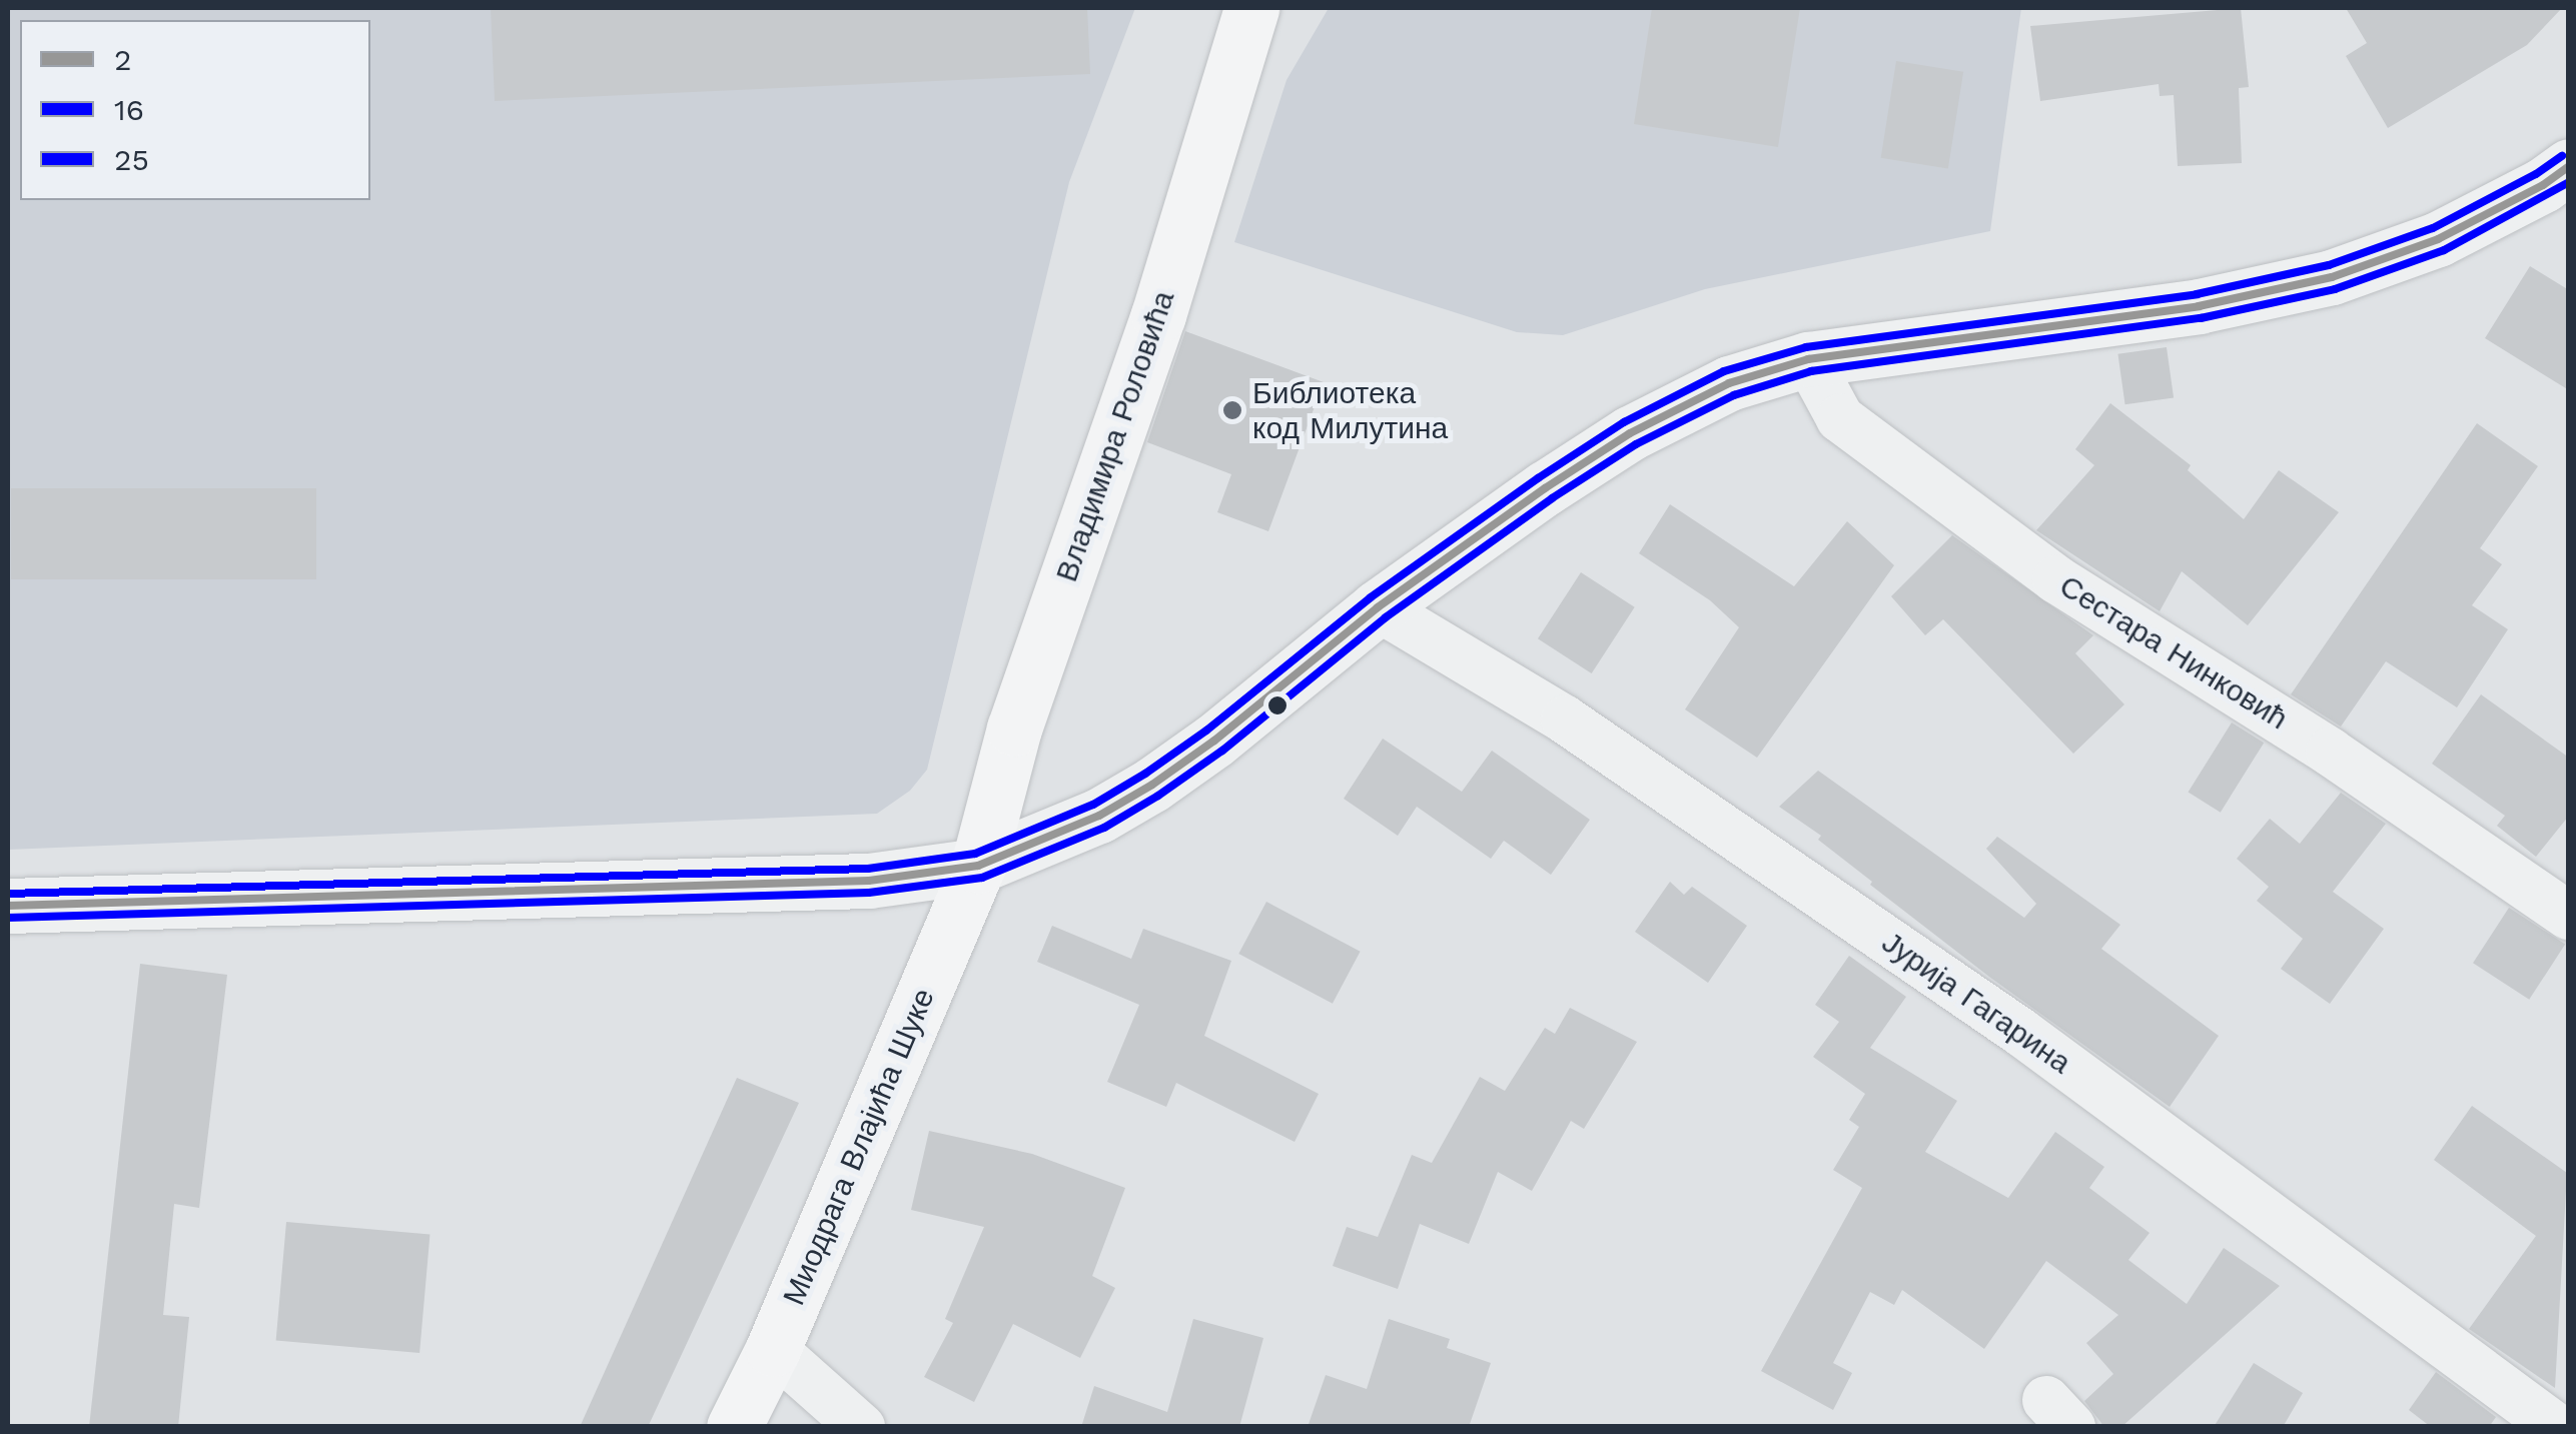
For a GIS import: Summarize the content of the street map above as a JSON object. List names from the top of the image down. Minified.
{"streets":{"main road":["Владимира Роловића","Миодрага Влајића Шуке"],"street":["Сестара Нинковић","Јурија Гагарина"]},"crossings":[["Владимира Роловића","Миодрага Влајића Шуке"]],"places":["Библиотека код Милутина"],"lines":["transit line 25","transit line 2","transit line 16"],"legend":["2","16","25"]}
